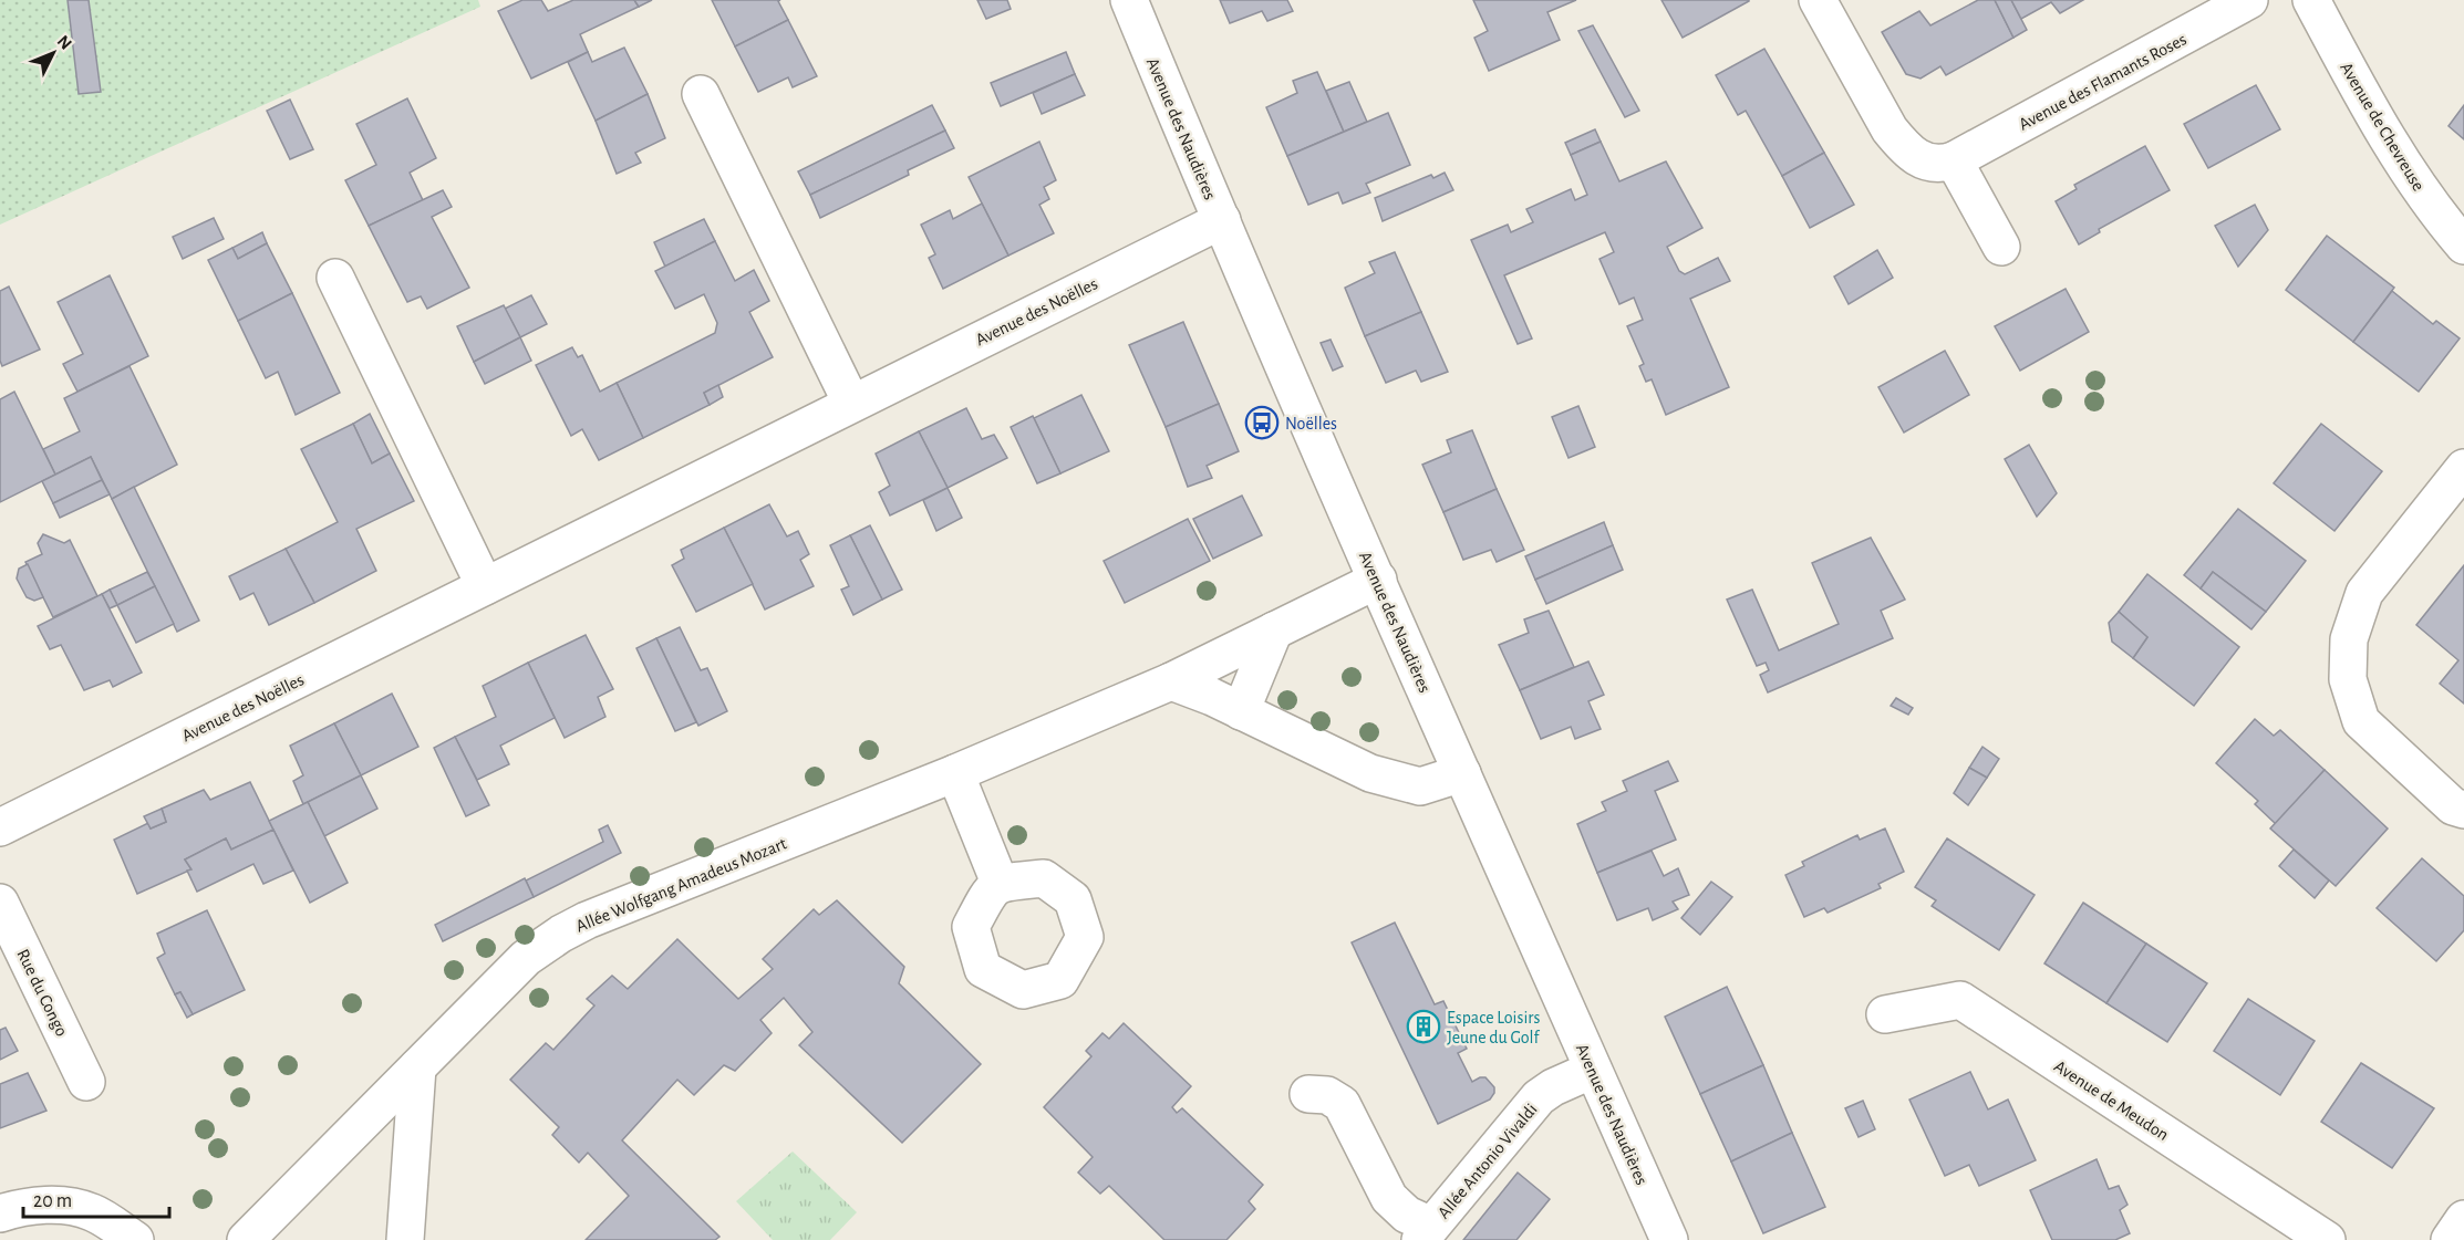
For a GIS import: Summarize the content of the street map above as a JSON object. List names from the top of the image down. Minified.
{"streets":{"street":["Avenue des Flamants Roses","Avenue de Chevreuse","Avenue des Naudières","Avenue des Noëlles","Allée Wolfgang Amadeus Mozart","Rue du Congo","Avenue de Meudon","Allée Antonio Vivaldi"]},"crossings":[["Avenue des Naudières","Avenue des Noëlles"],["Avenue des Naudières","Allée Wolfgang Amadeus Mozart"],["Avenue des Naudières","Allée Antonio Vivaldi"]],"places":{"bus stop":["Noëlles"],"building":["Espace Loisirs Jeune du Golf"]},"scale_bar":"20 m","north":"top right"}
